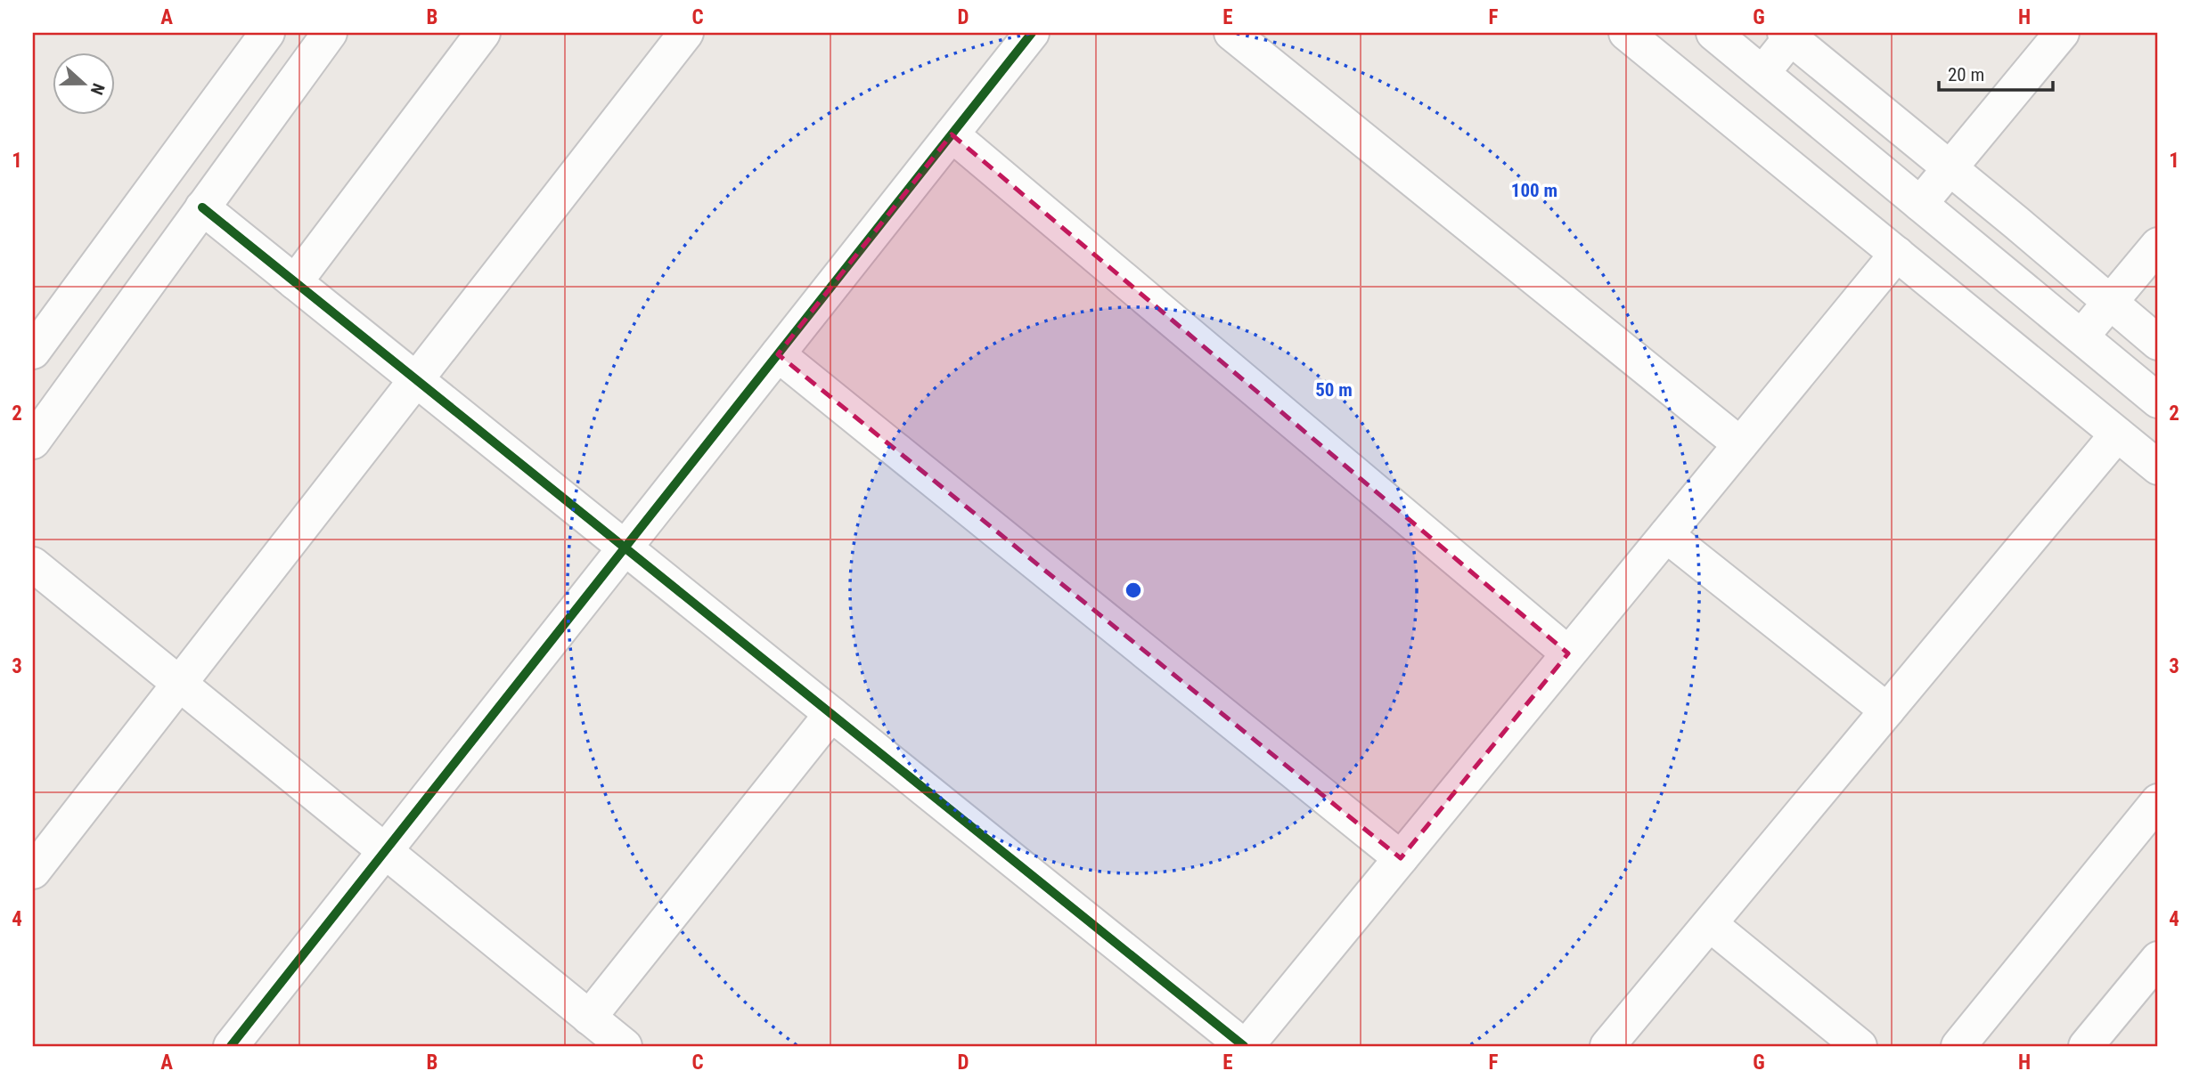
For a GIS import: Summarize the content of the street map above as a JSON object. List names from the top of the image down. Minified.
{"scale_bar":"20 m","north":"right","grid":{"columns":["A","B","C","D","E","F","G","H"],"rows":["1","2","3","4"]},"rings":["100 m","50 m"]}
